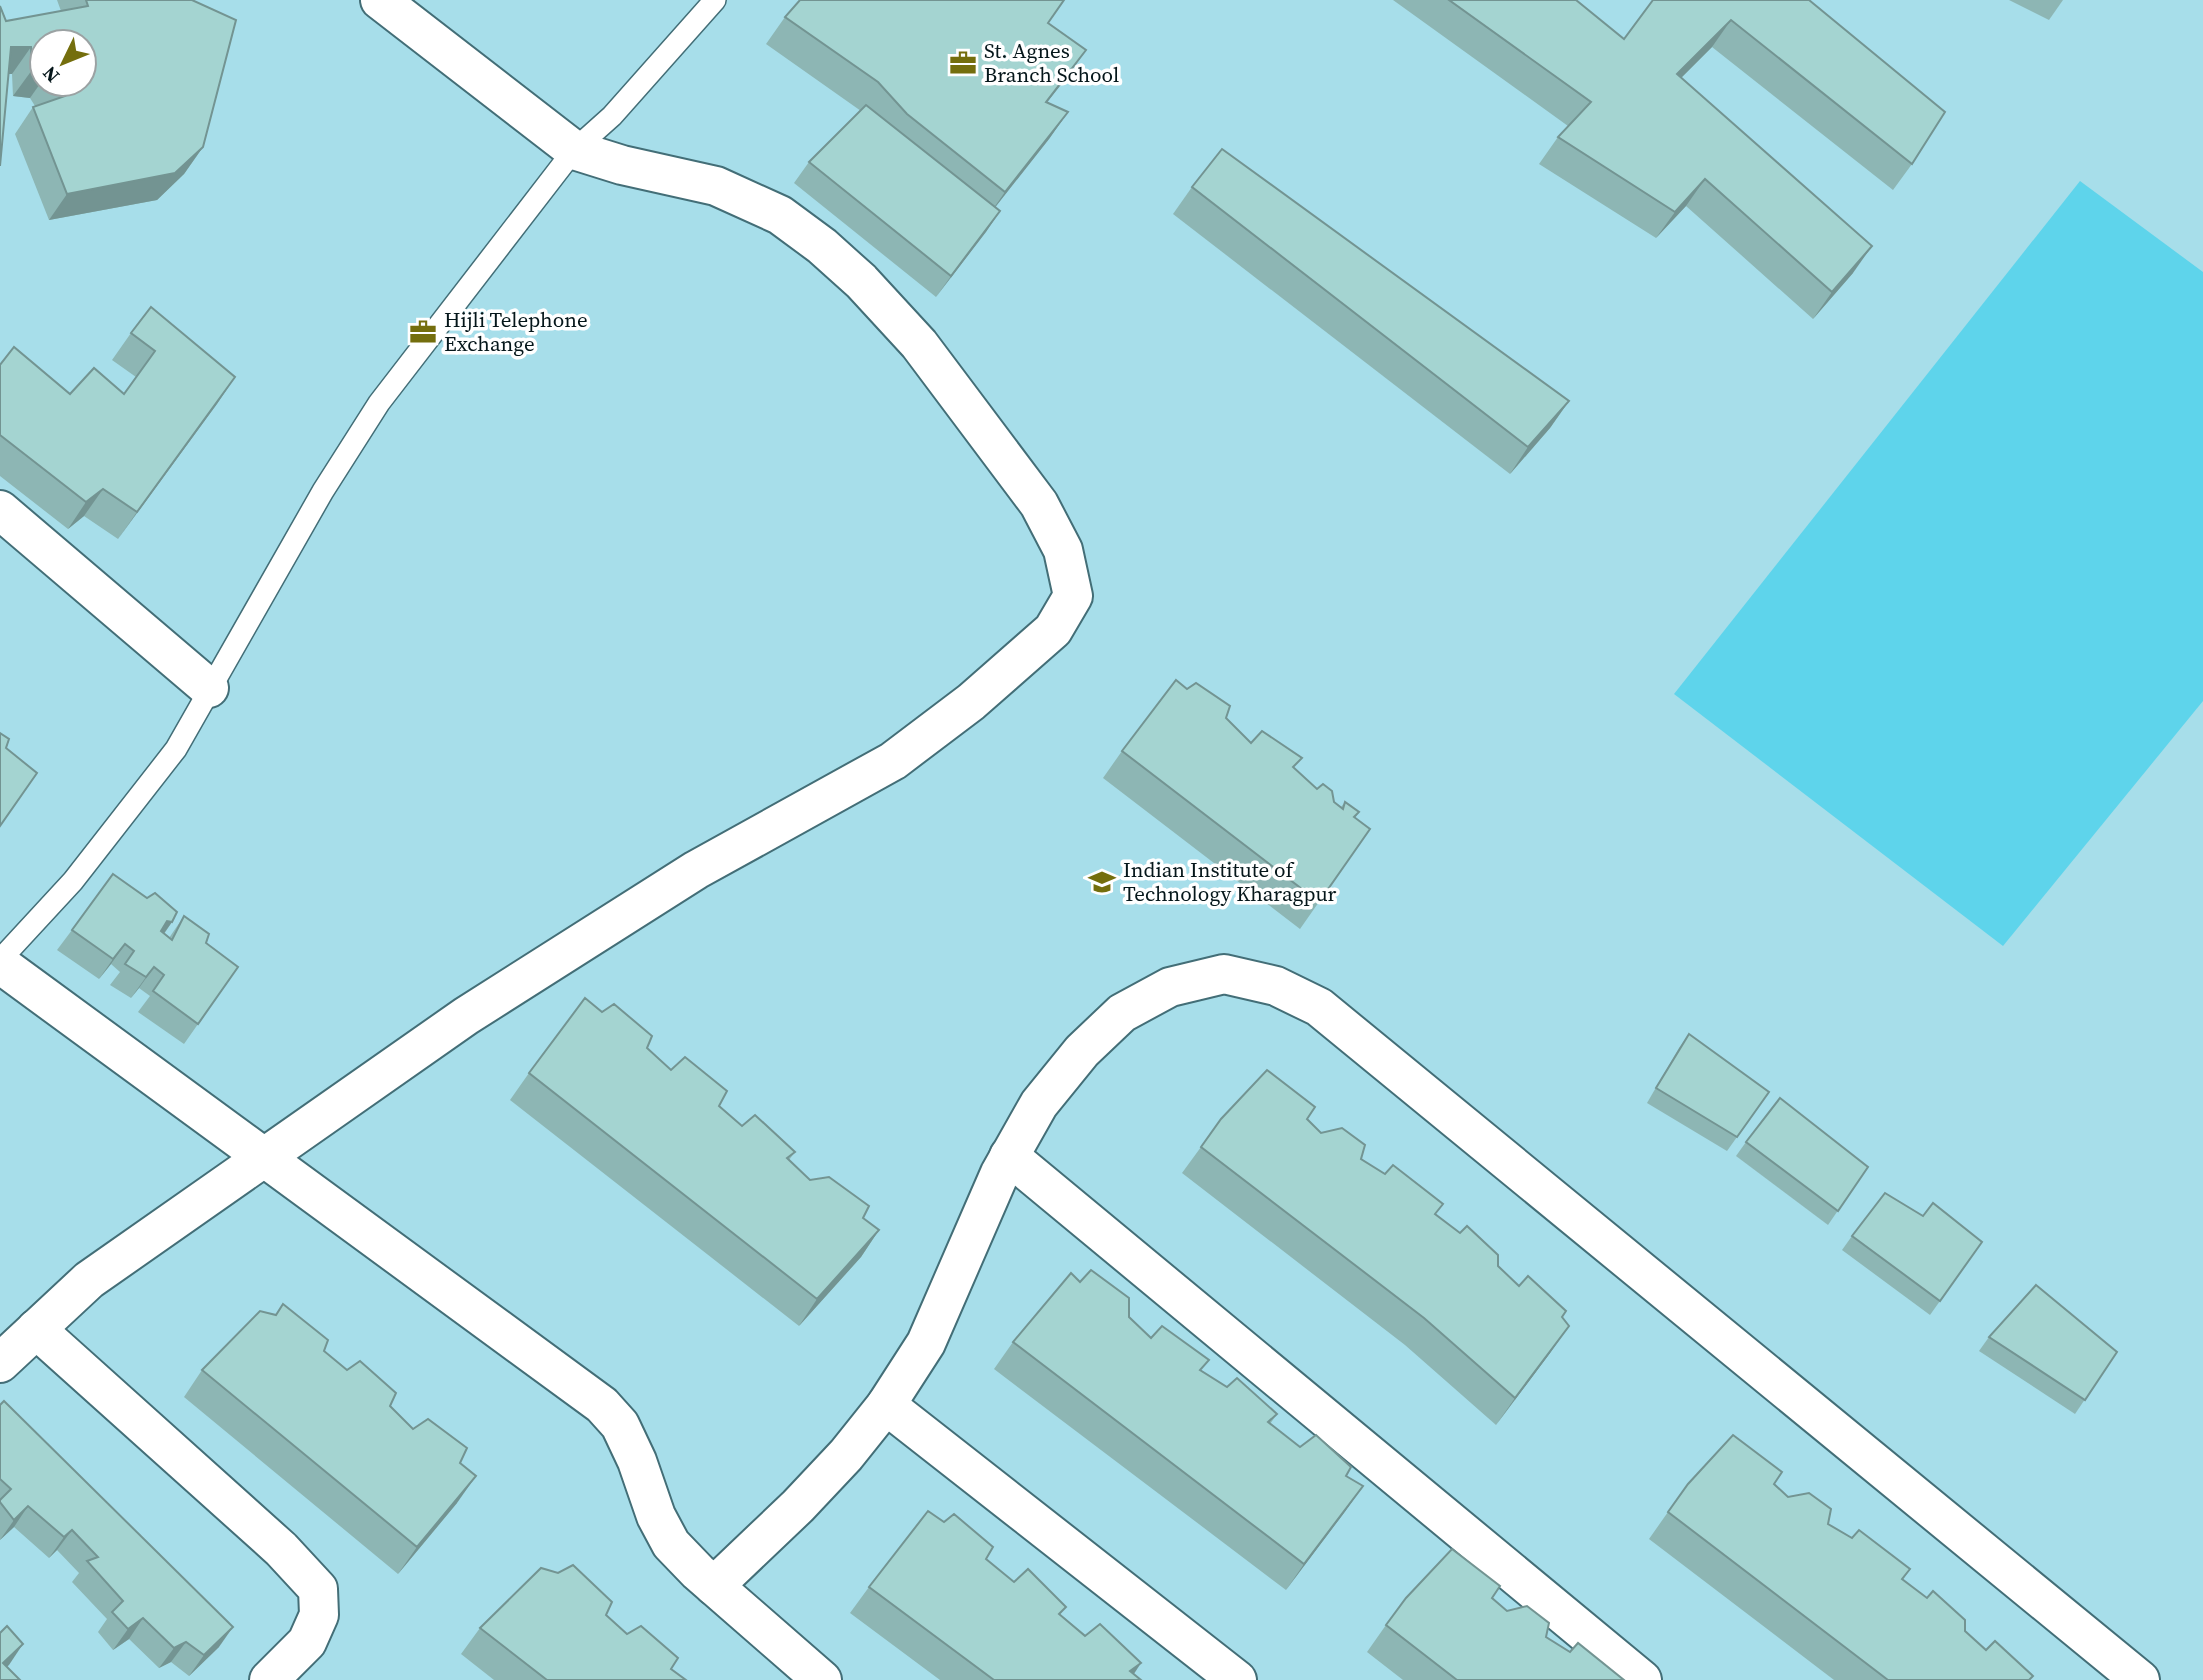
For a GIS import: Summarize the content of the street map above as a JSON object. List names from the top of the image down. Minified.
{"places":{"office":["St. Agnes Branch School","Hijli Telephone Exchange"],"school or university":["Indian Institute of Technology Kharagpur"]},"north":"bottom left"}
